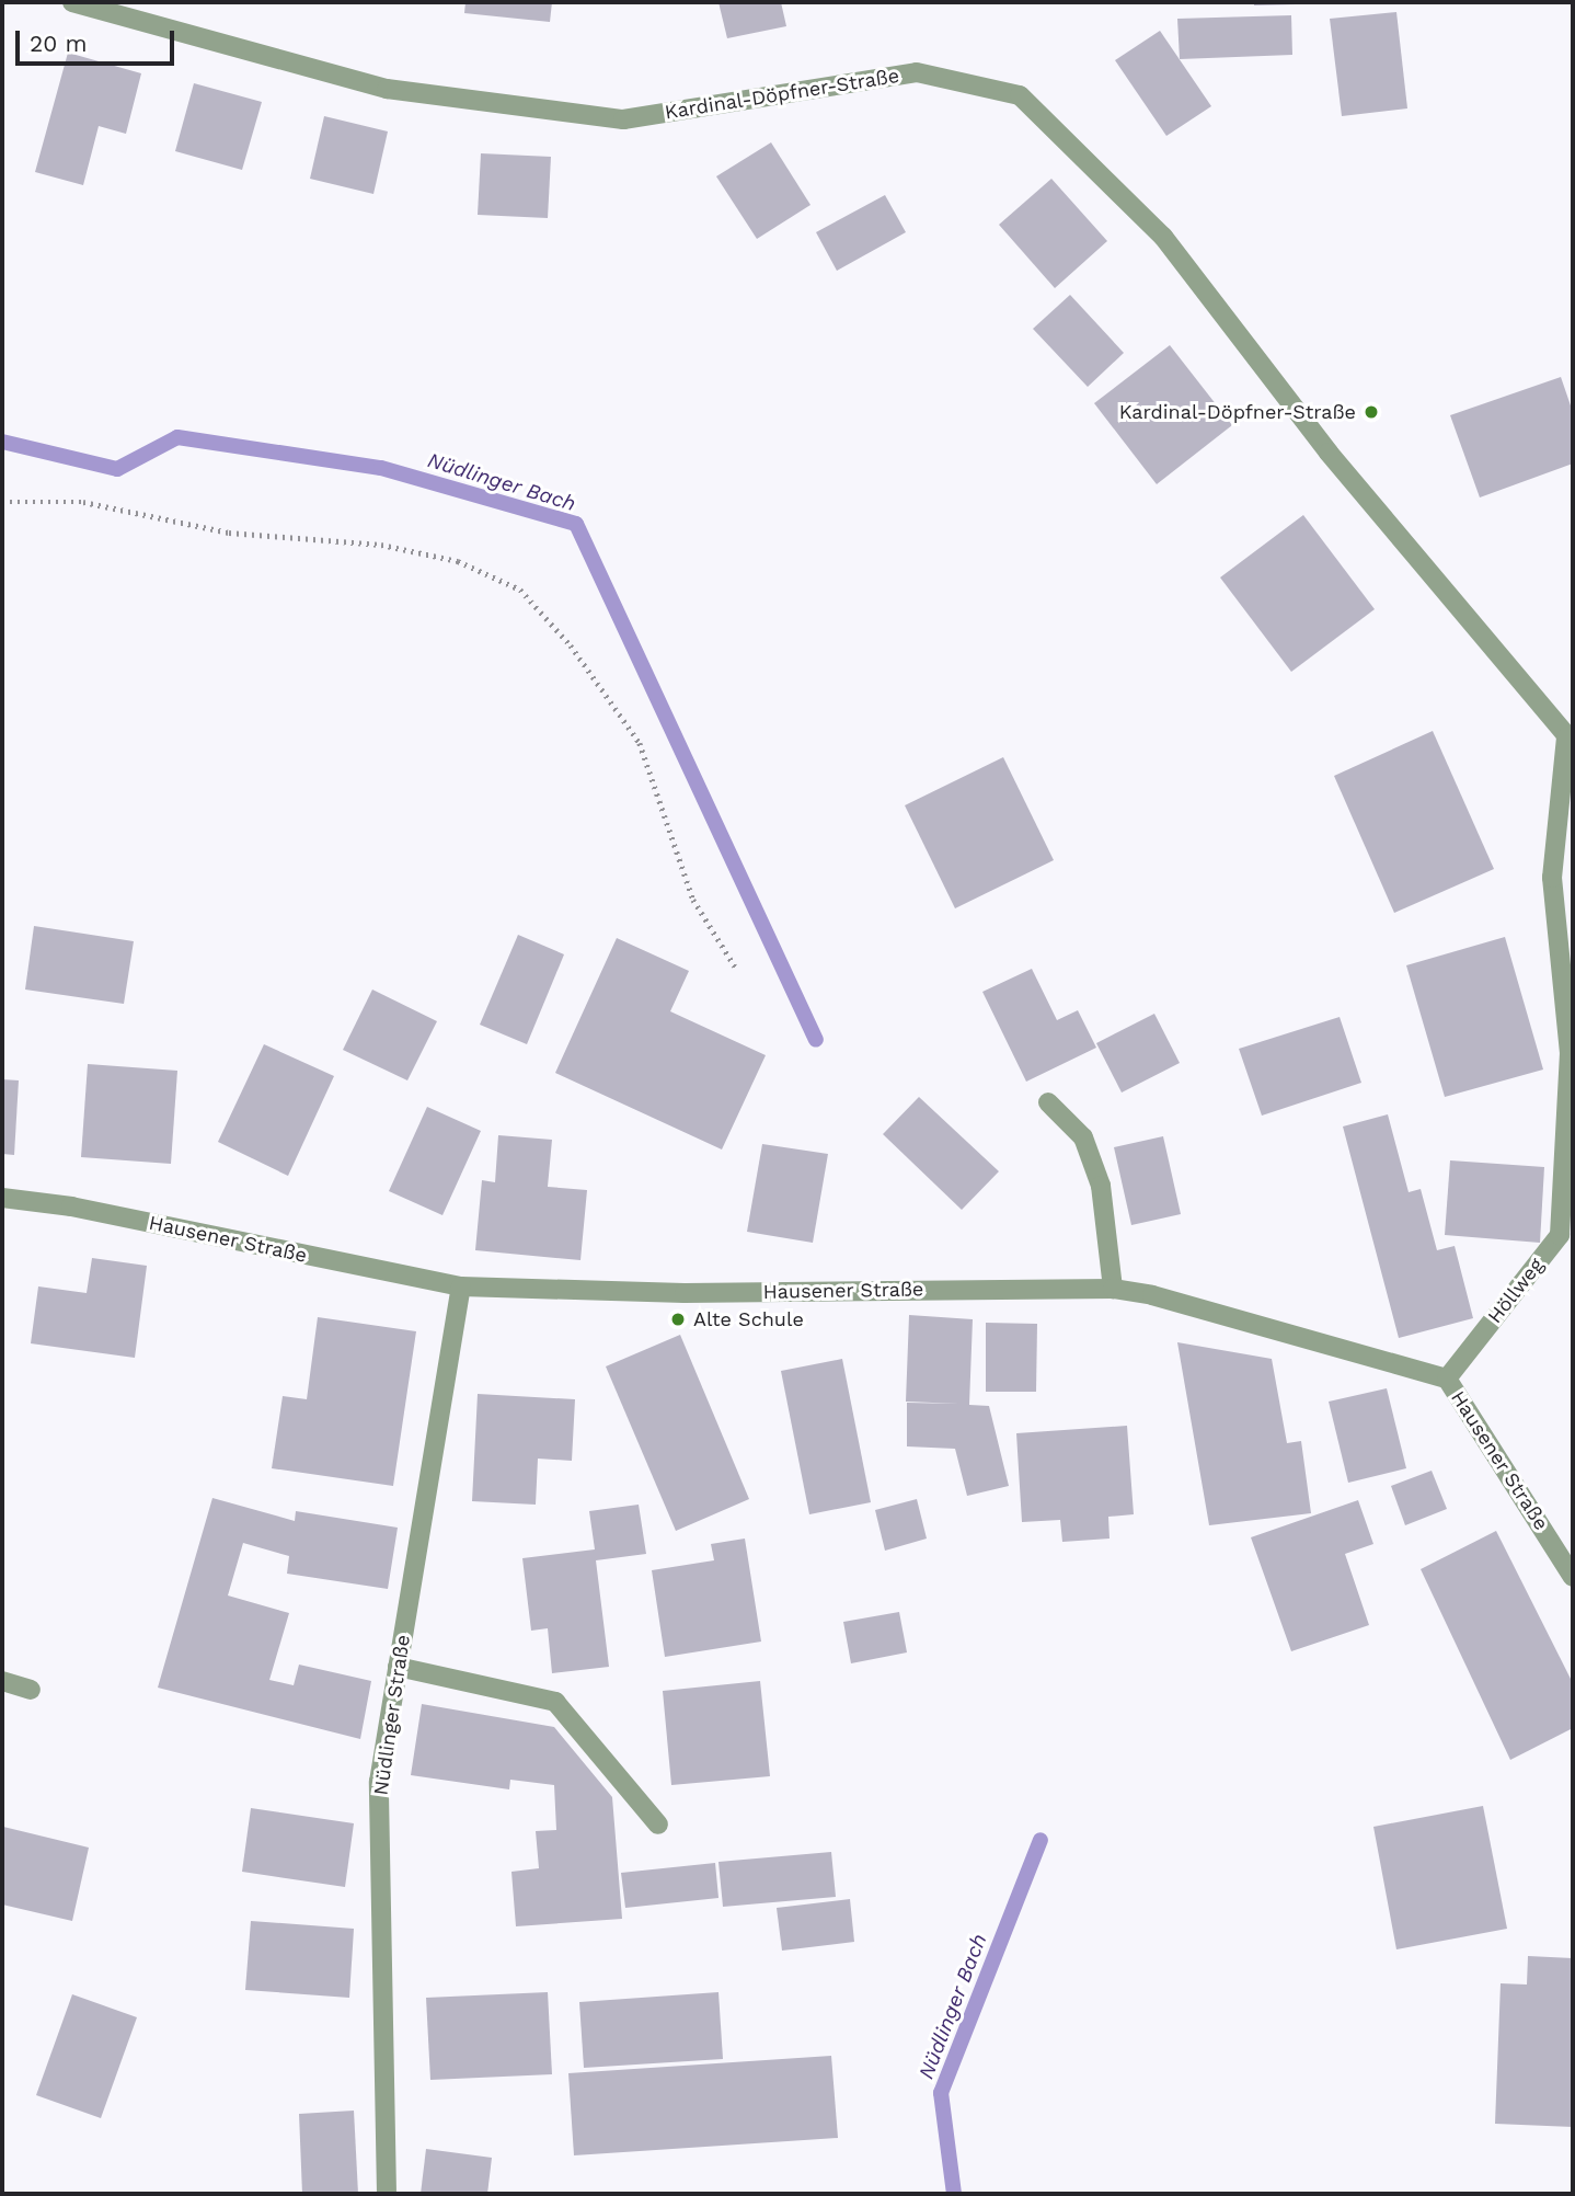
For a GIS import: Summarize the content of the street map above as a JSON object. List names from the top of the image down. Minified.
{"streets":{"street":["Kardinal-Döpfner-Straße","Hausener Straße","Höllweg","Nüdlinger Straße"]},"crossings":[["Kardinal-Döpfner-Straße","Höllweg"],["Hausener Straße","Höllweg"],["Hausener Straße","Nüdlinger Straße"]],"water":["Nüdlinger Bach"],"places":["Kardinal-Döpfner-Straße","Alte Schule"],"scale_bar":"20 m"}
